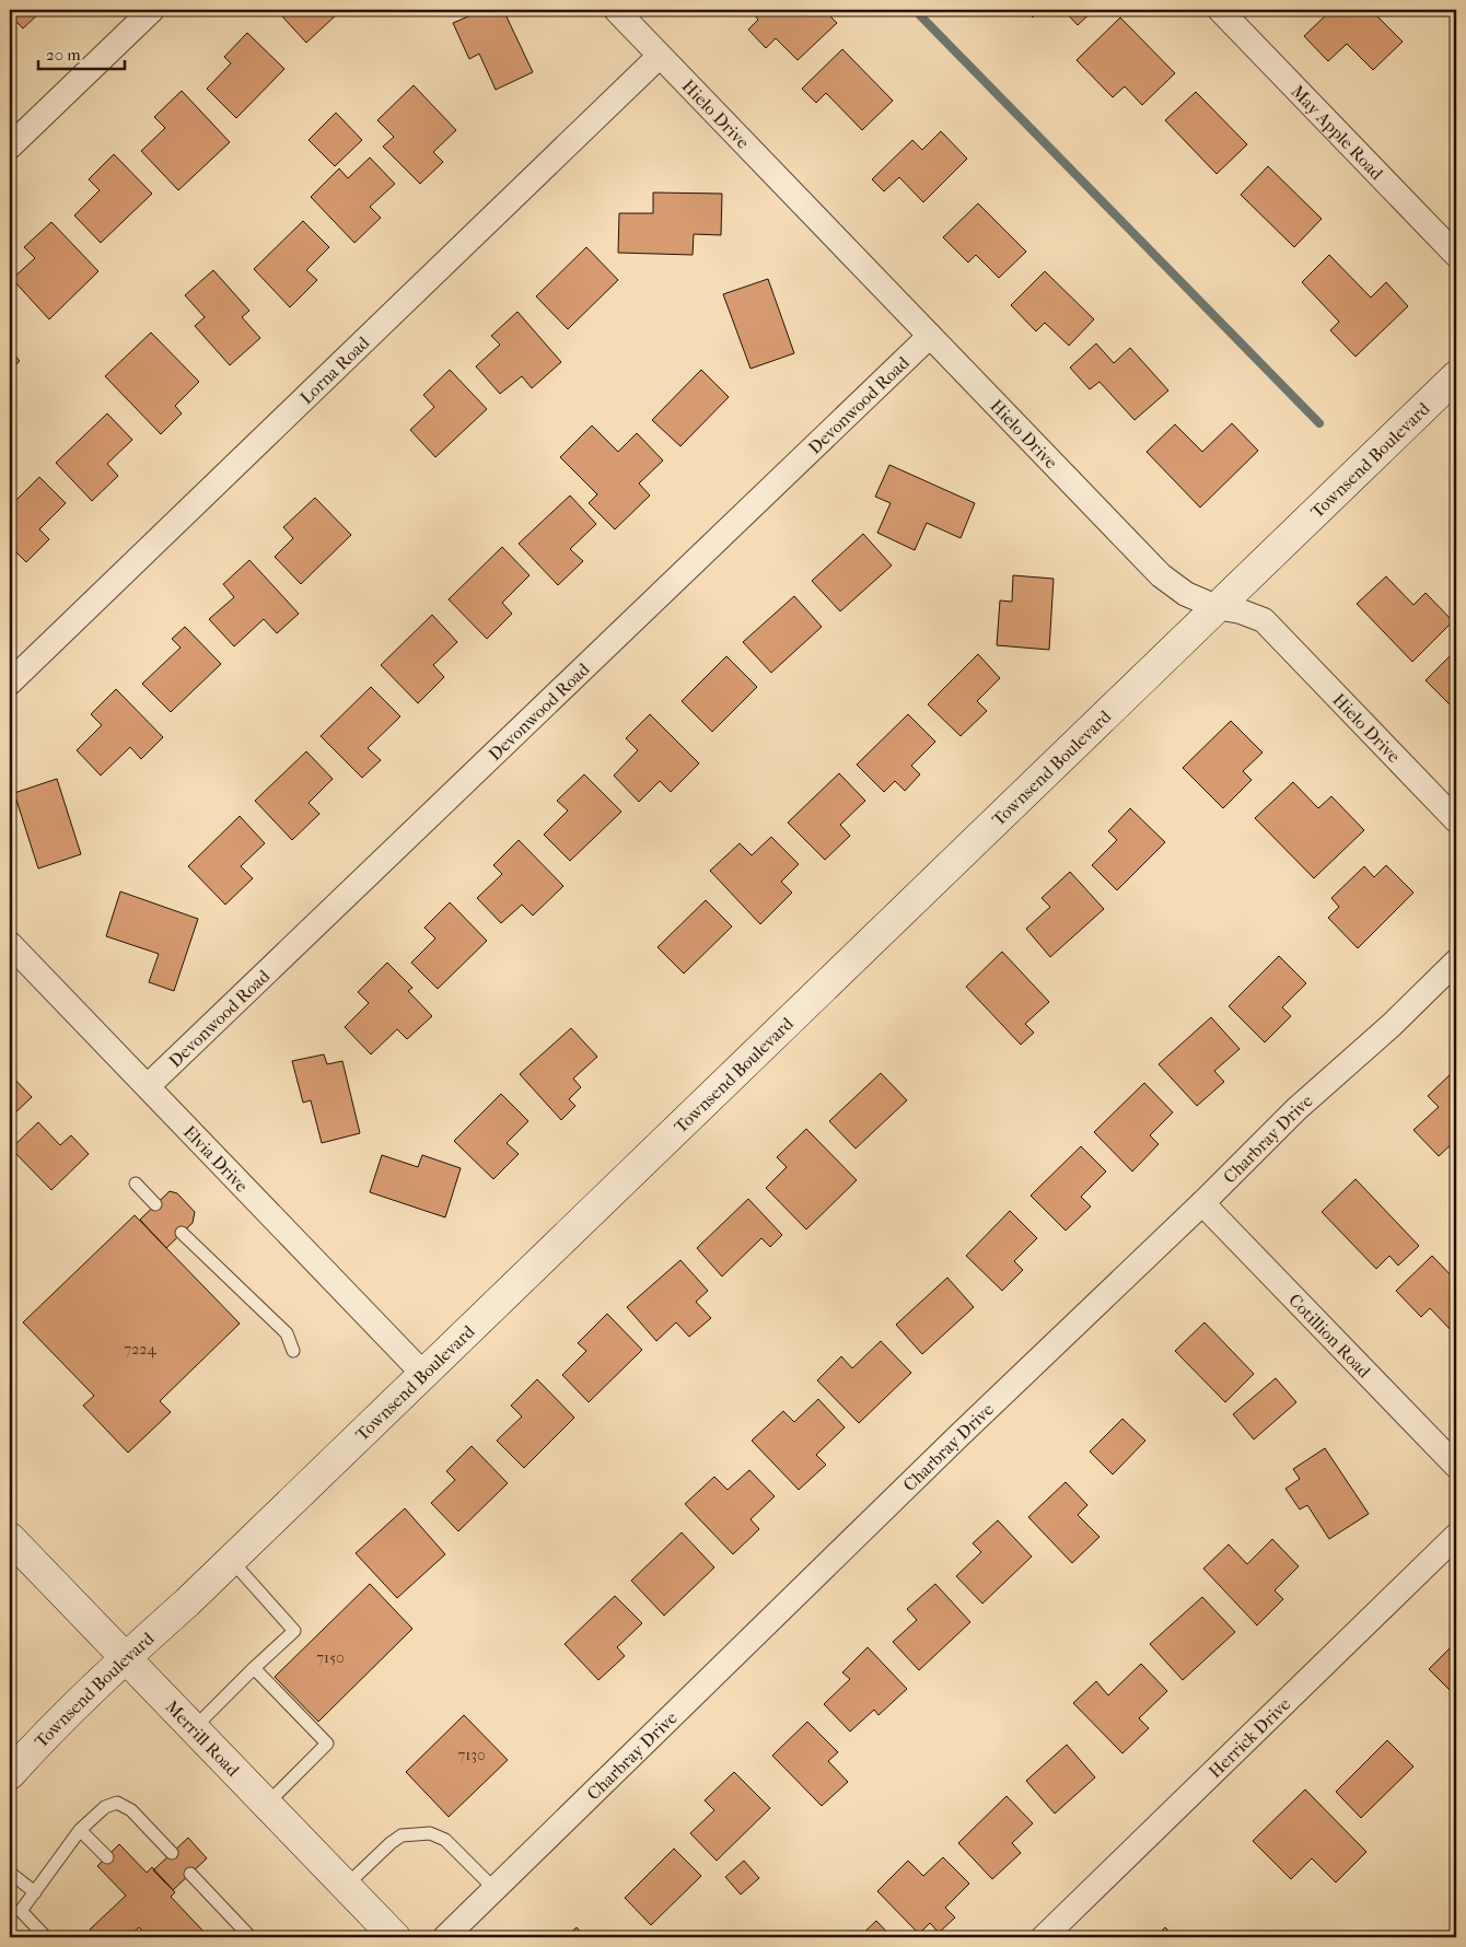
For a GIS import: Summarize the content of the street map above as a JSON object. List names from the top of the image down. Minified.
{"streets":{"street":["Hielo Drive","May Apple Road","Lorna Road","Devonwood Road","Townsend Boulevard","Charbray Drive","Elvia Drive","Cotillion Road","Herrick Drive","Merrill Road"]},"crossings":[["Hielo Drive","Lorna Road"],["Hielo Drive","Devonwood Road"],["Hielo Drive","Townsend Boulevard"],["Devonwood Road","Elvia Drive"],["Townsend Boulevard","Elvia Drive"],["Townsend Boulevard","Merrill Road"],["Charbray Drive","Cotillion Road"]],"house_numbers":["7224","7150","7130"],"scale_bar":"20 m"}
